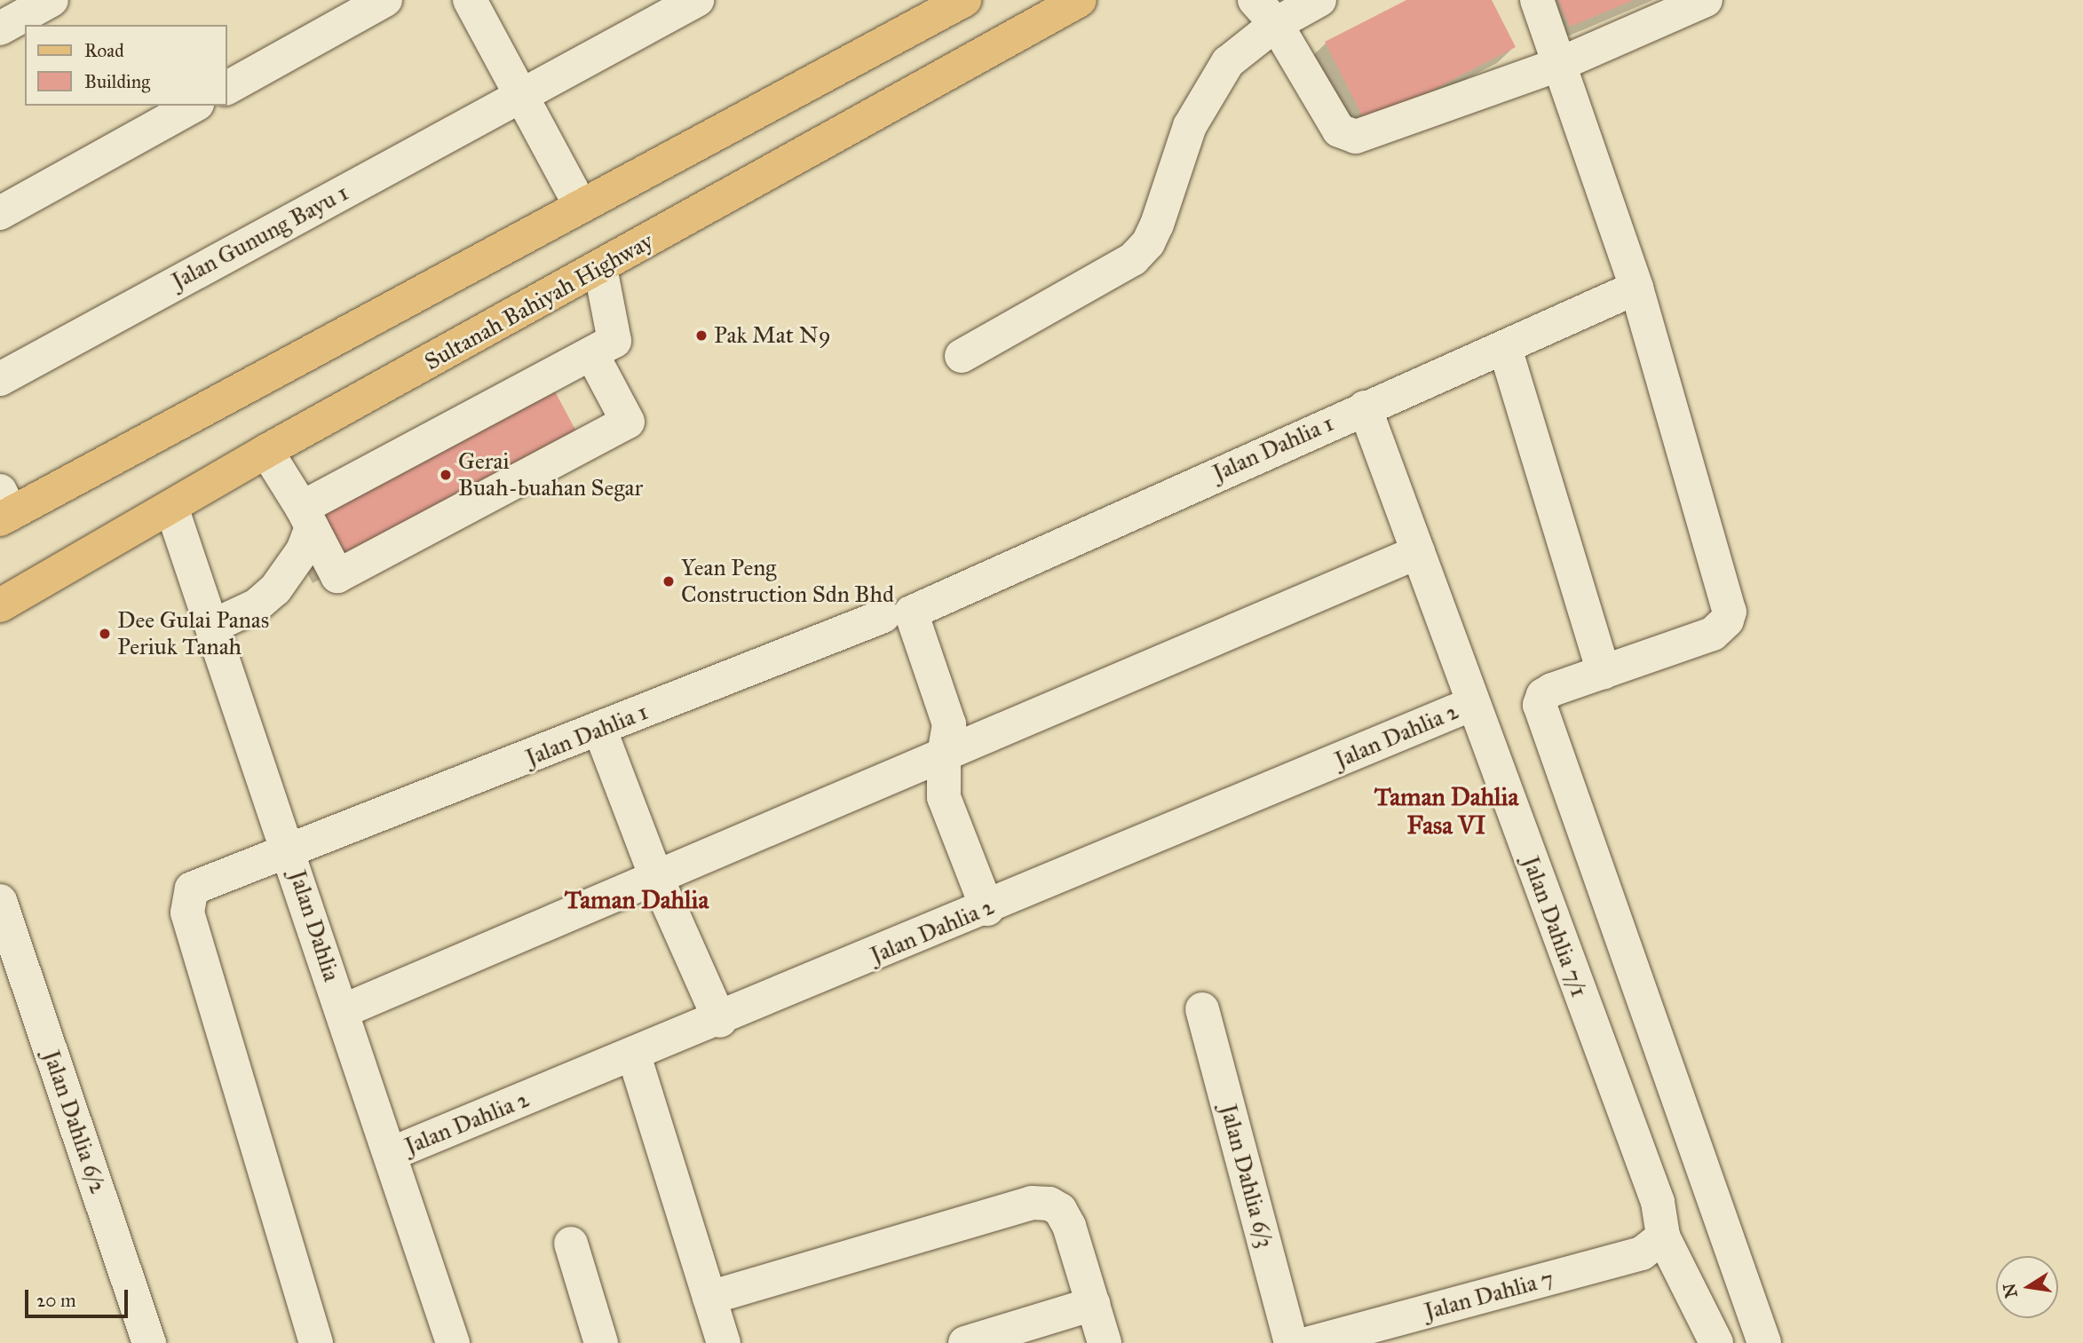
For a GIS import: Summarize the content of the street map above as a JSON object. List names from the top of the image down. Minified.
{"streets":{"main road":["Sultanah Bahiyah Highway"],"street":["Jalan Gunung Bayu 1","Jalan Dahlia 1","Jalan Dahlia 2","Jalan Dahlia","Jalan Dahlia 7/1","Jalan Dahlia 6/2","Jalan Dahlia 6/3","Jalan Dahlia 7"]},"crossings":[["Sultanah Bahiyah Highway","Jalan Dahlia"],["Jalan Dahlia 1","Jalan Dahlia"],["Jalan Dahlia 1","Jalan Dahlia 7/1"],["Jalan Dahlia 2","Jalan Dahlia"],["Jalan Dahlia 2","Jalan Dahlia 7/1"],["Jalan Dahlia 7/1","Jalan Dahlia 7"]],"districts":["Taman Dahlia Fasa VI","Taman Dahlia"],"places":["Pak Mat N9","Gerai Buah-buahan Segar","Yean Peng Construction Sdn Bhd","Dee Gulai Panas Periuk Tanah"],"legend":["Road","Building"],"scale_bar":"20 m","north":"left"}
